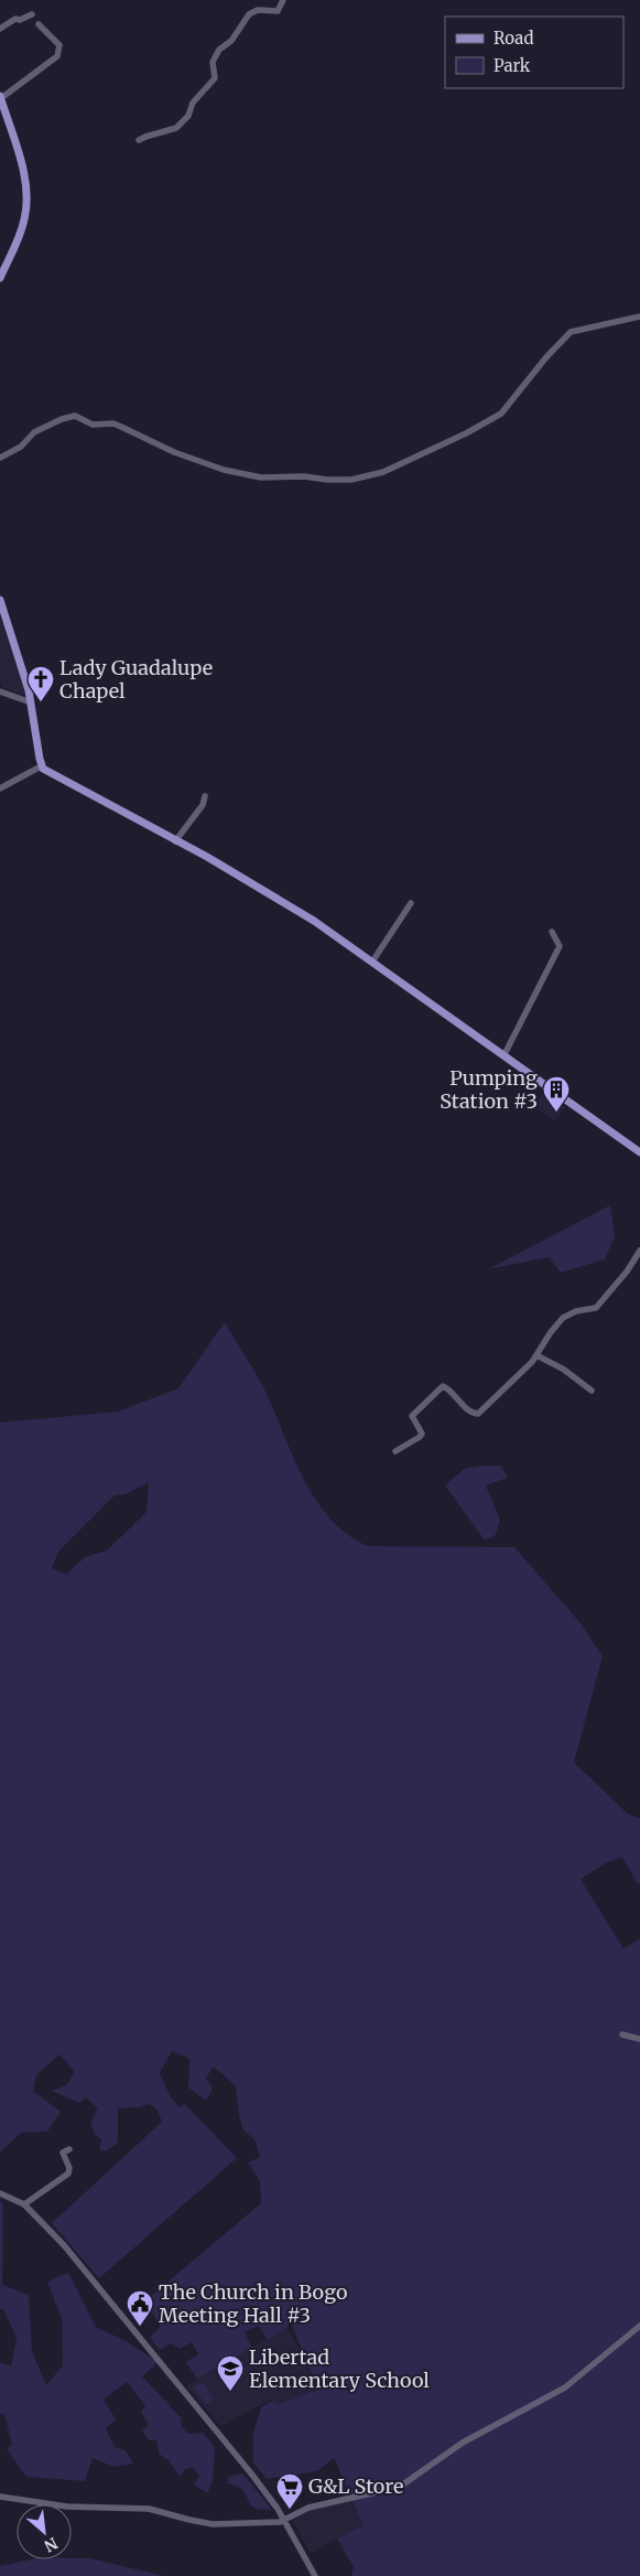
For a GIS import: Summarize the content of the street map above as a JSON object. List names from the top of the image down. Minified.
{"places":{"church":["Lady Guadalupe Chapel"],"building":["Pumping Station #3"],"public building":["The Church in Bogo Meeting Hall #3"],"school or university":["Libertad Elementary School"],"supermarket":["G&L Store"]},"legend":["Road","Park"],"north":"bottom right"}
